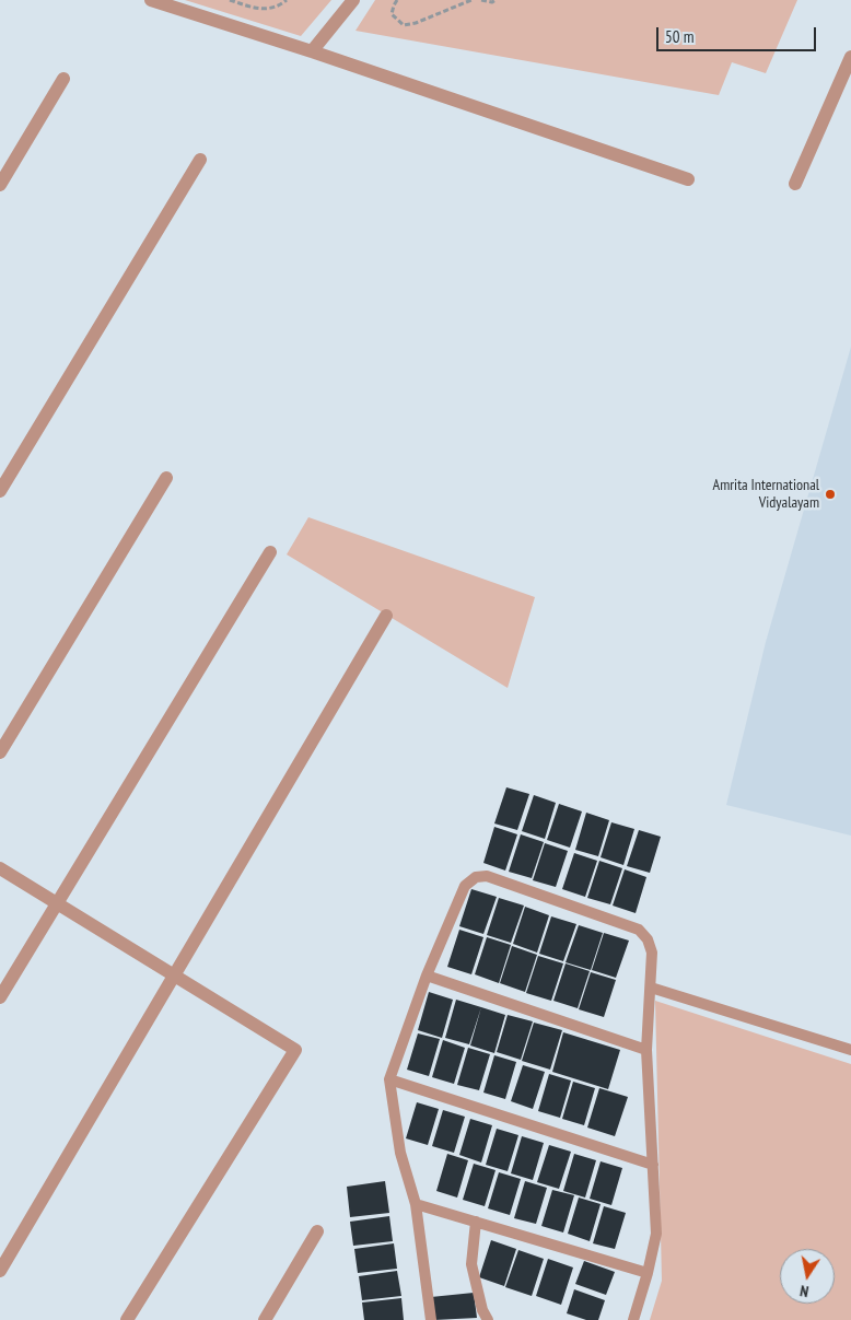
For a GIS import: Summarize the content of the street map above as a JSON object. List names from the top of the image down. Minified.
{"places":["Amrita International Vidyalayam"],"scale_bar":"50 m","north":"bottom"}
